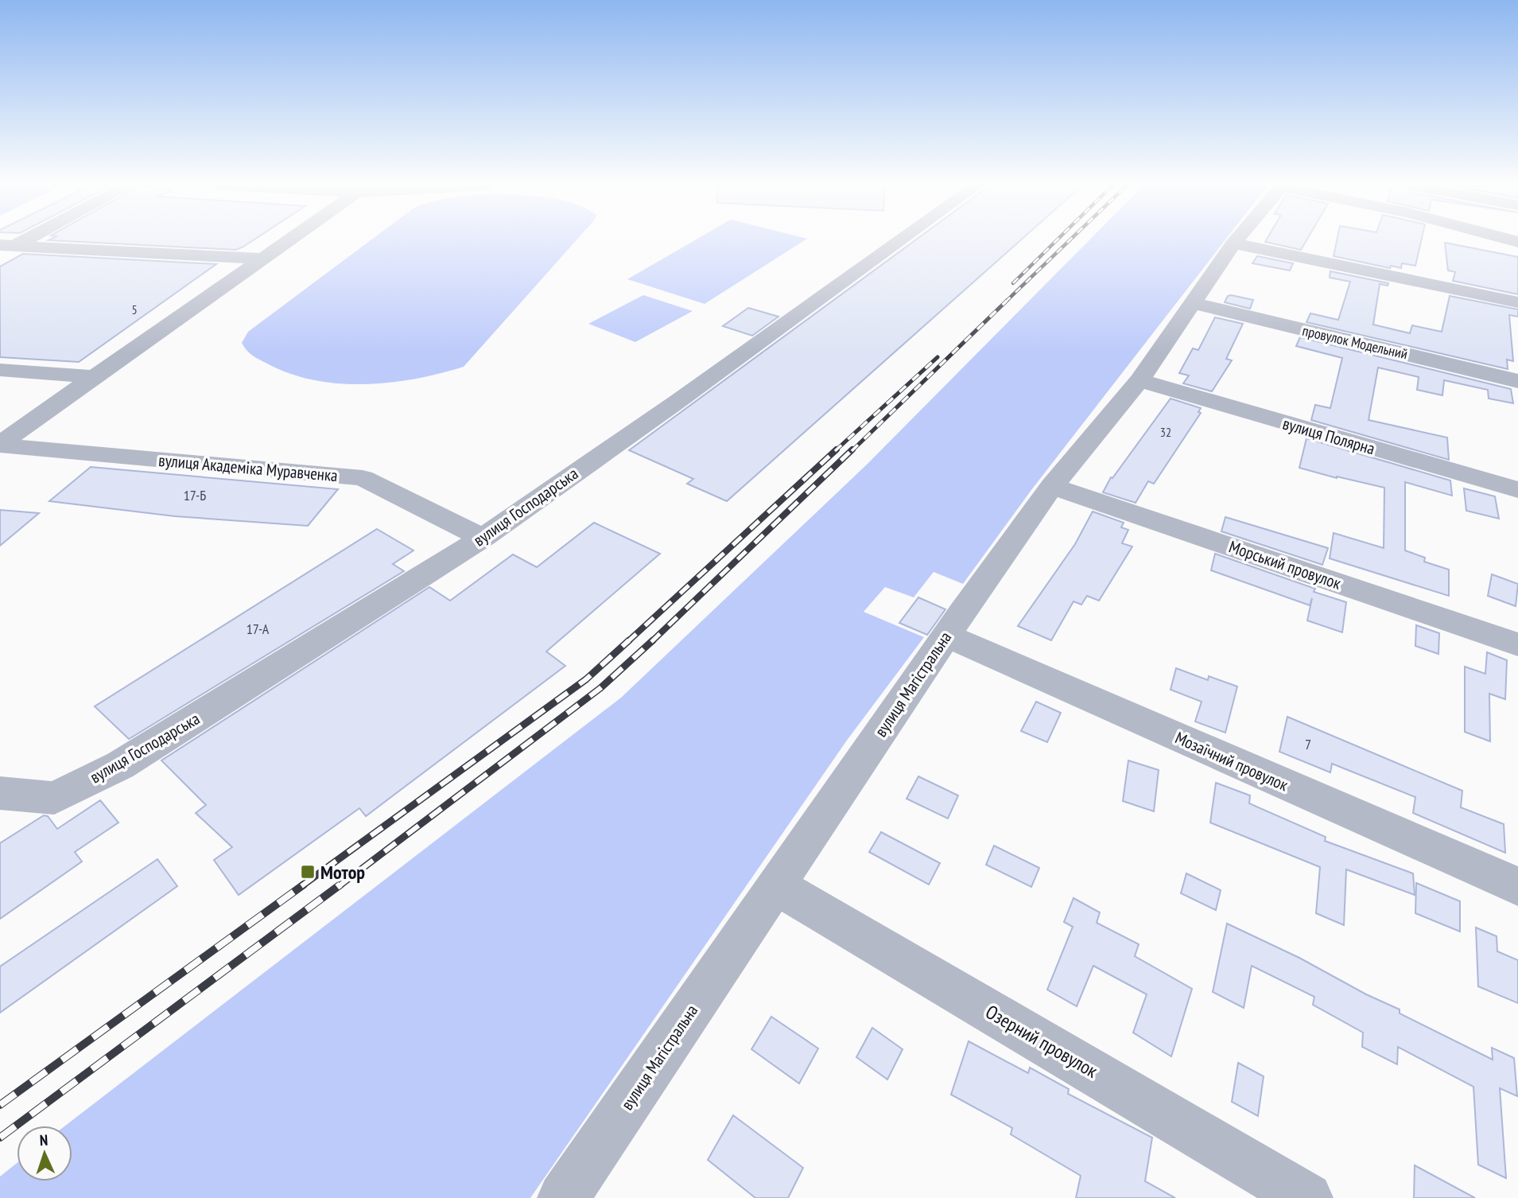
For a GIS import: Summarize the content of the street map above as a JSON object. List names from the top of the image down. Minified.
{"streets":{"street":["провулок Модельний","вулиця Полярна","вулиця Академіка Муравченка","вулиця Господарська","Морський провулок","вулиця Магістральна","Мозаїчний провулок","Озерний провулок"]},"crossings":[["провулок Модельний","вулиця Магістральна"],["вулиця Полярна","вулиця Магістральна"],["вулиця Академіка Муравченка","вулиця Господарська"],["Морський провулок","вулиця Магістральна"],["вулиця Магістральна","Мозаїчний провулок"],["вулиця Магістральна","Озерний провулок"]],"places":{"transit":["Мотор"]},"house_numbers":["5","32","17-Б","17-А","7"],"north":"top"}
